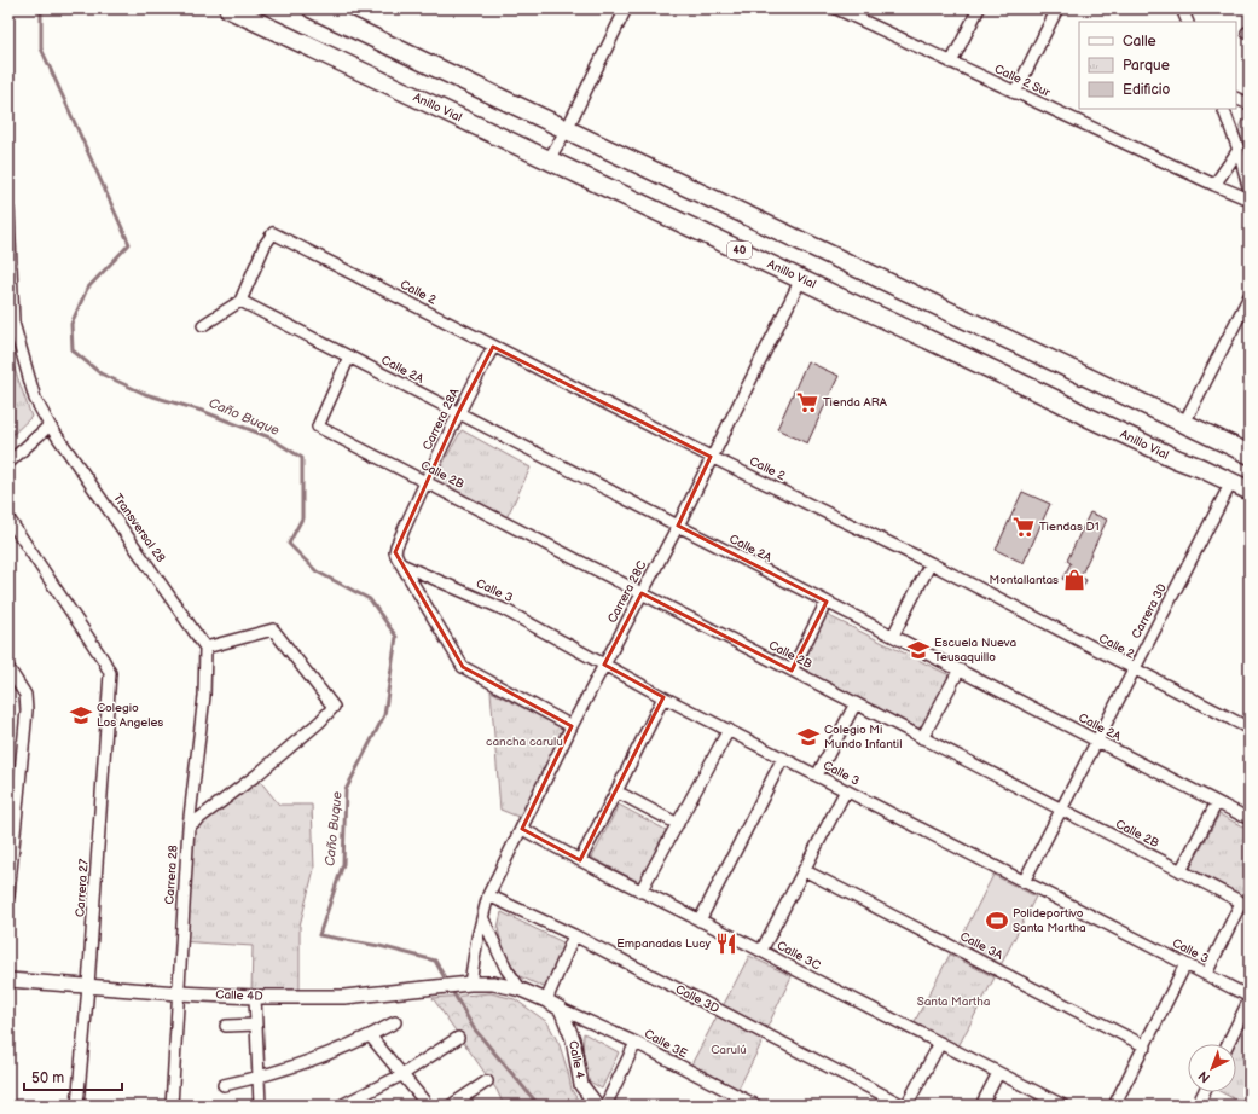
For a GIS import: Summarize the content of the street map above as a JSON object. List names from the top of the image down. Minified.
{"streets":{"highway":["Anillo Vial","40"],"street":["Calle 2 Sur","Calle 2","Calle 2A","Carrera 28A","Calle 2B","Transversal 28","Calle 3","Carrera 28C","Carrera 30","Carrera 28","Carrera 27","Calle 3A","Calle 3C","Calle 4D","Calle 3D","Calle 3E","Calle 4"]},"crossings":[["Anillo Vial","Carrera 28C"],["Anillo Vial","Carrera 30"],["Calle 2","Calle 2A"],["Calle 2","Carrera 28A"],["Calle 2","Carrera 28C"],["Calle 2","Carrera 30"],["Calle 2A","Carrera 28A"],["Calle 2A","Calle 2B"],["Calle 2A","Carrera 28C"],["Calle 2A","Carrera 30"],["Carrera 28A","Calle 2B"],["Carrera 28A","Calle 3"],["Calle 2B","Carrera 28C"],["Calle 2B","Carrera 30"],["Transversal 28","Carrera 28"],["Calle 3","Carrera 28C"],["Calle 3","Carrera 30"],["Carrera 28C","Calle 3C"],["Carrera 28C","Calle 4D"],["Carrera 28C","Calle 3D"],["Carrera 28","Calle 4D"],["Carrera 27","Calle 4D"],["Calle 3E","Calle 4"]],"water":["Caño Buque"],"parks":["cancha carulu","Santa Martha","Carulú"],"places":{"supermarket":["Tienda ARA","Tiendas D1"],"shop":["Montallantas"],"school or university":["Escuela Nueva Teusaquillo","Colegio Los Angeles","Colegio Mi Mundo Infantil"],"sports":["Polideportivo Santa Martha"],"restaurant":["Empanadas Lucy"]},"legend":["Calle","Parque","Edificio"],"scale_bar":"50 m","north":"bottom left"}
